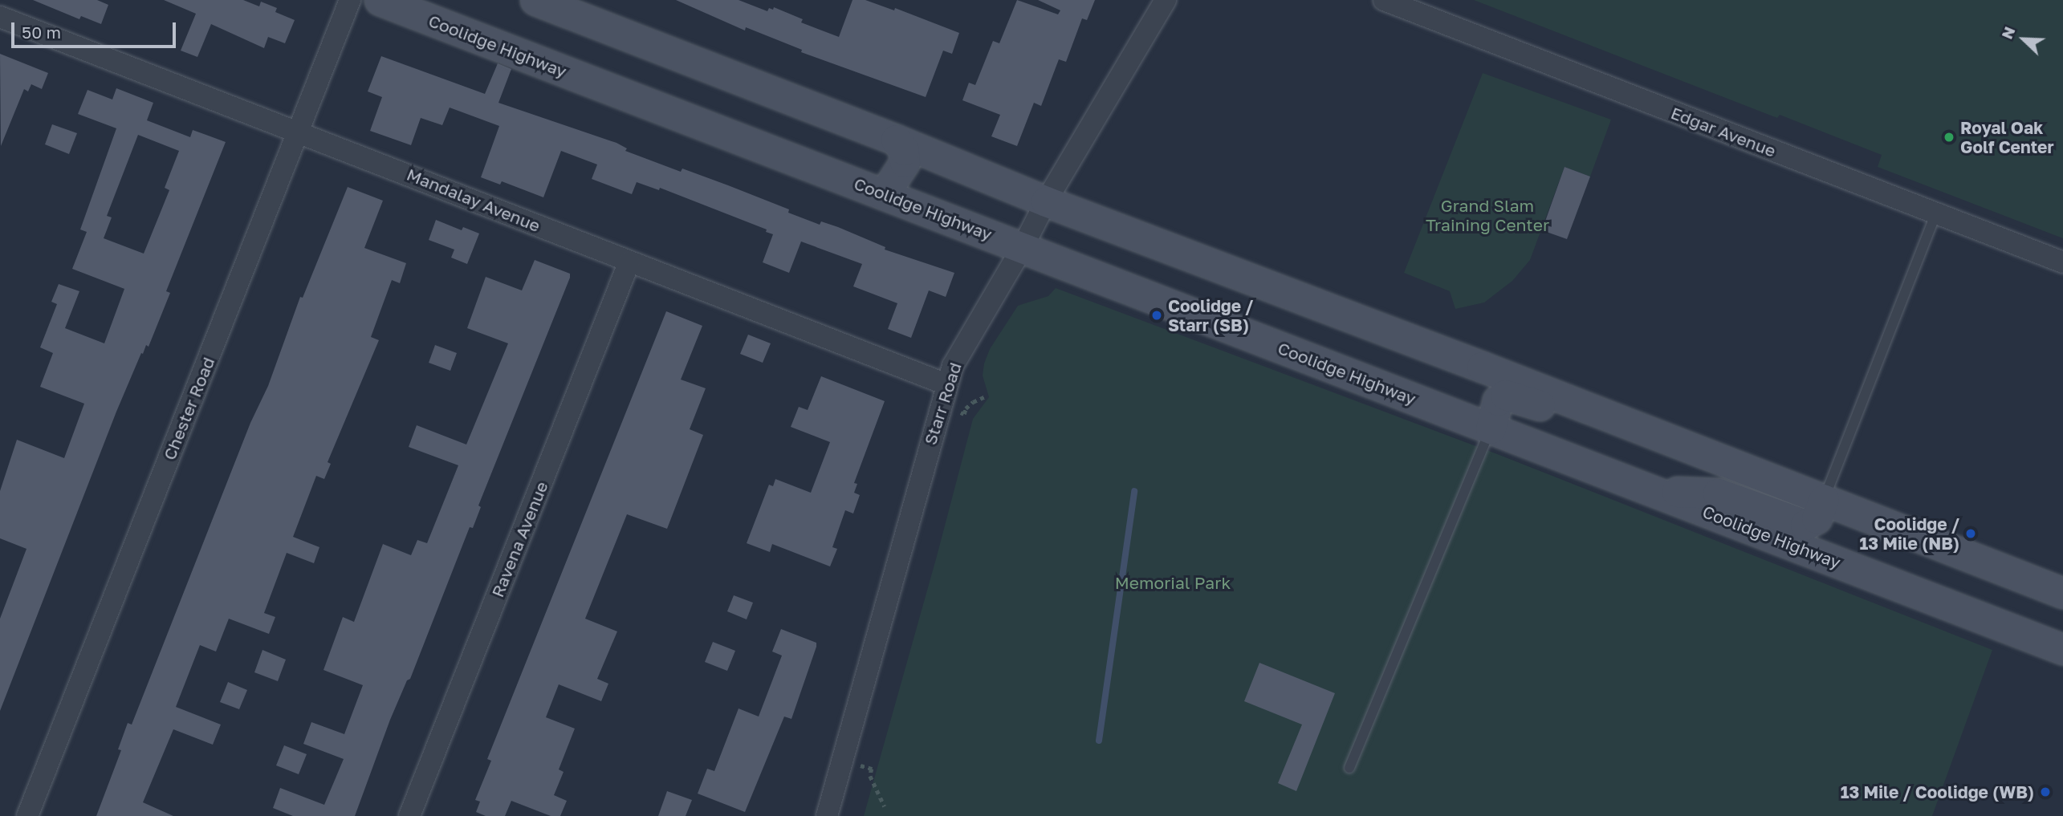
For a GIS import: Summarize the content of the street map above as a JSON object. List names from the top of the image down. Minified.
{"streets":{"main road":["Coolidge Highway"],"street":["Edgar Avenue","Mandalay Avenue","Starr Road","Chester Road","Ravena Avenue"]},"crossings":[["Coolidge Highway","Starr Road"],["Mandalay Avenue","Starr Road"],["Mandalay Avenue","Chester Road"],["Mandalay Avenue","Ravena Avenue"]],"parks":["Grand Slam Training Center","Memorial Park"],"places":["Royal Oak Golf Center","Coolidge / Starr (SB)","Coolidge / 13 Mile (NB)","13 Mile / Coolidge (WB)"],"scale_bar":"50 m","north":"top left"}
